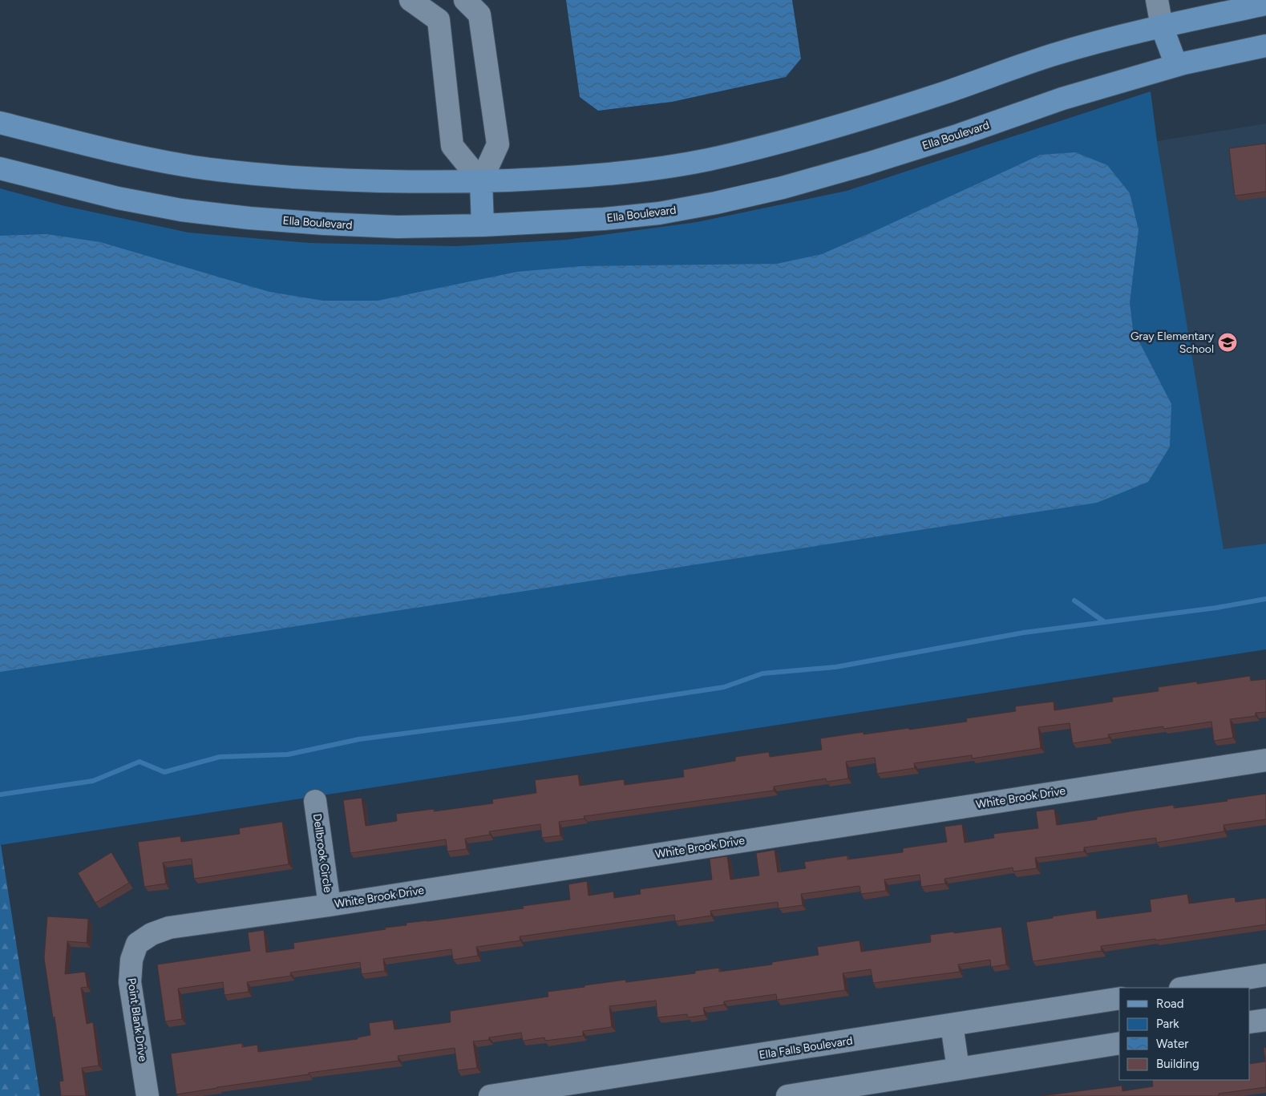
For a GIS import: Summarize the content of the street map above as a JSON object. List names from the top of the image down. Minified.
{"streets":{"main road":["Ella Boulevard"],"street":["White Brook Drive","Dellbrook Circle","Point Blank Drive","Ella Falls Boulevard"]},"crossings":[["White Brook Drive","Dellbrook Circle"],["White Brook Drive","Point Blank Drive"]],"places":{"school or university":["Gray Elementary School"]},"legend":["Road","Park","Water","Building"]}
